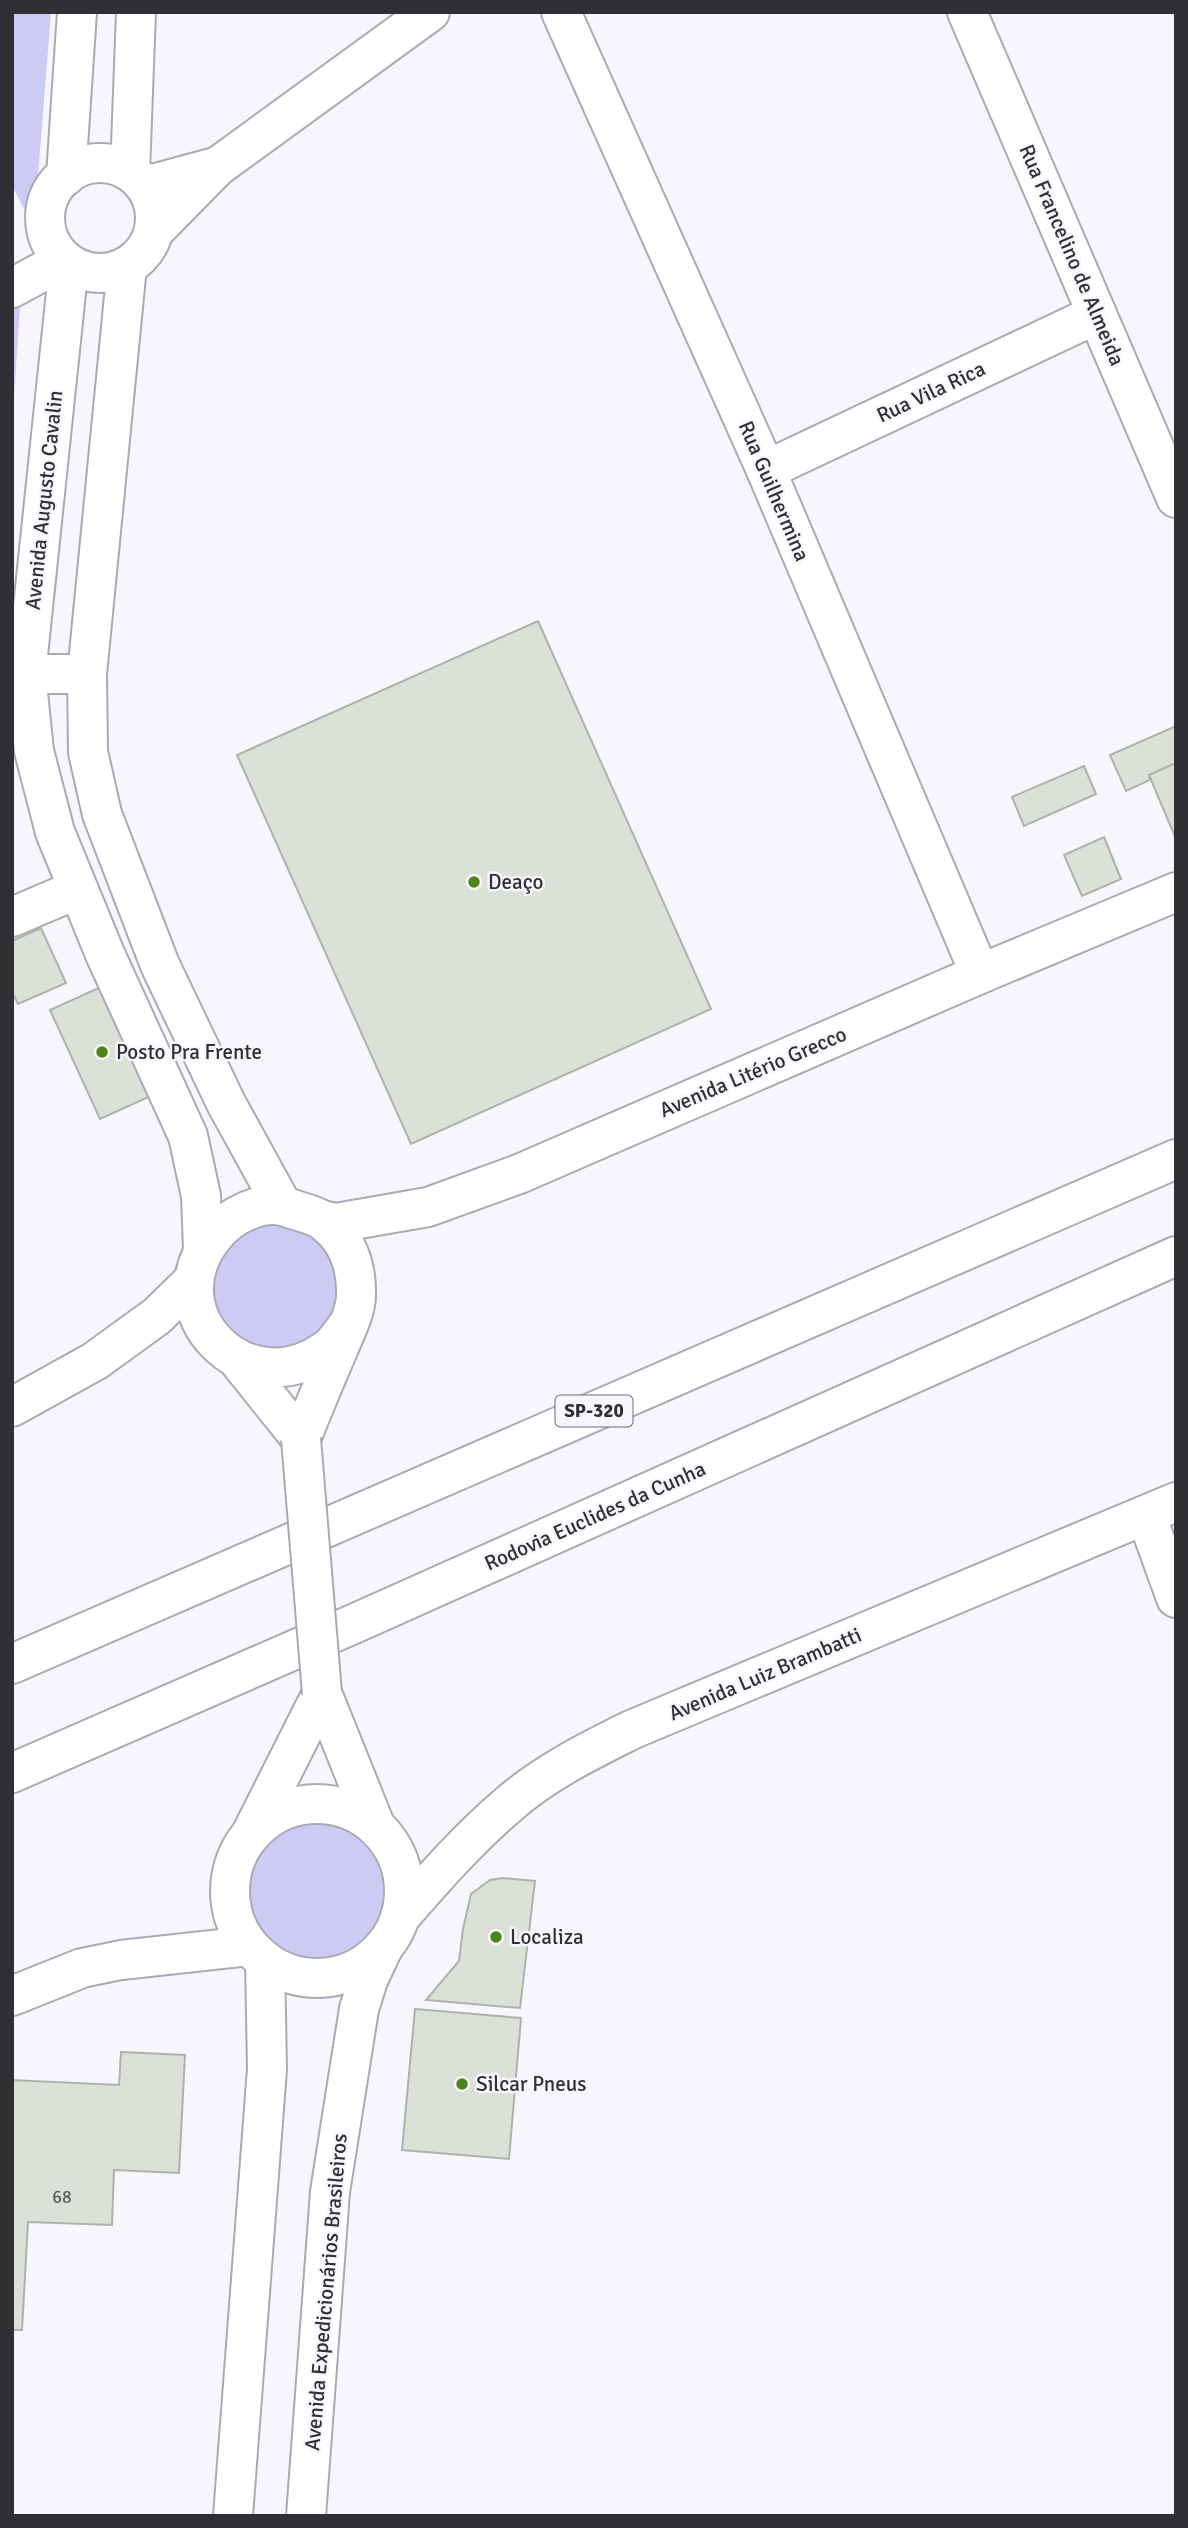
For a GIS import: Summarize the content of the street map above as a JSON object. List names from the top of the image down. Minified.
{"streets":{"main road":["Rua Francelino de Almeida","Rua Vila Rica","Rua Guilhermina","Avenida Augusto Cavalin","Avenida Litério Grecco","SP-320","Rodovia Euclides da Cunha","Avenida Luiz Brambatti","Avenida Expedicionários Brasileiros"]},"crossings":[["Rua Francelino de Almeida","Rua Vila Rica"],["Rua Vila Rica","Rua Guilhermina"],["Rua Guilhermina","Avenida Litério Grecco"],["Avenida Augusto Cavalin","Avenida Litério Grecco"],["Avenida Luiz Brambatti","Avenida Expedicionários Brasileiros"]],"places":["Deaço","Posto Pra Frente","Localiza","Silcar Pneus"],"house_numbers":["68"]}
